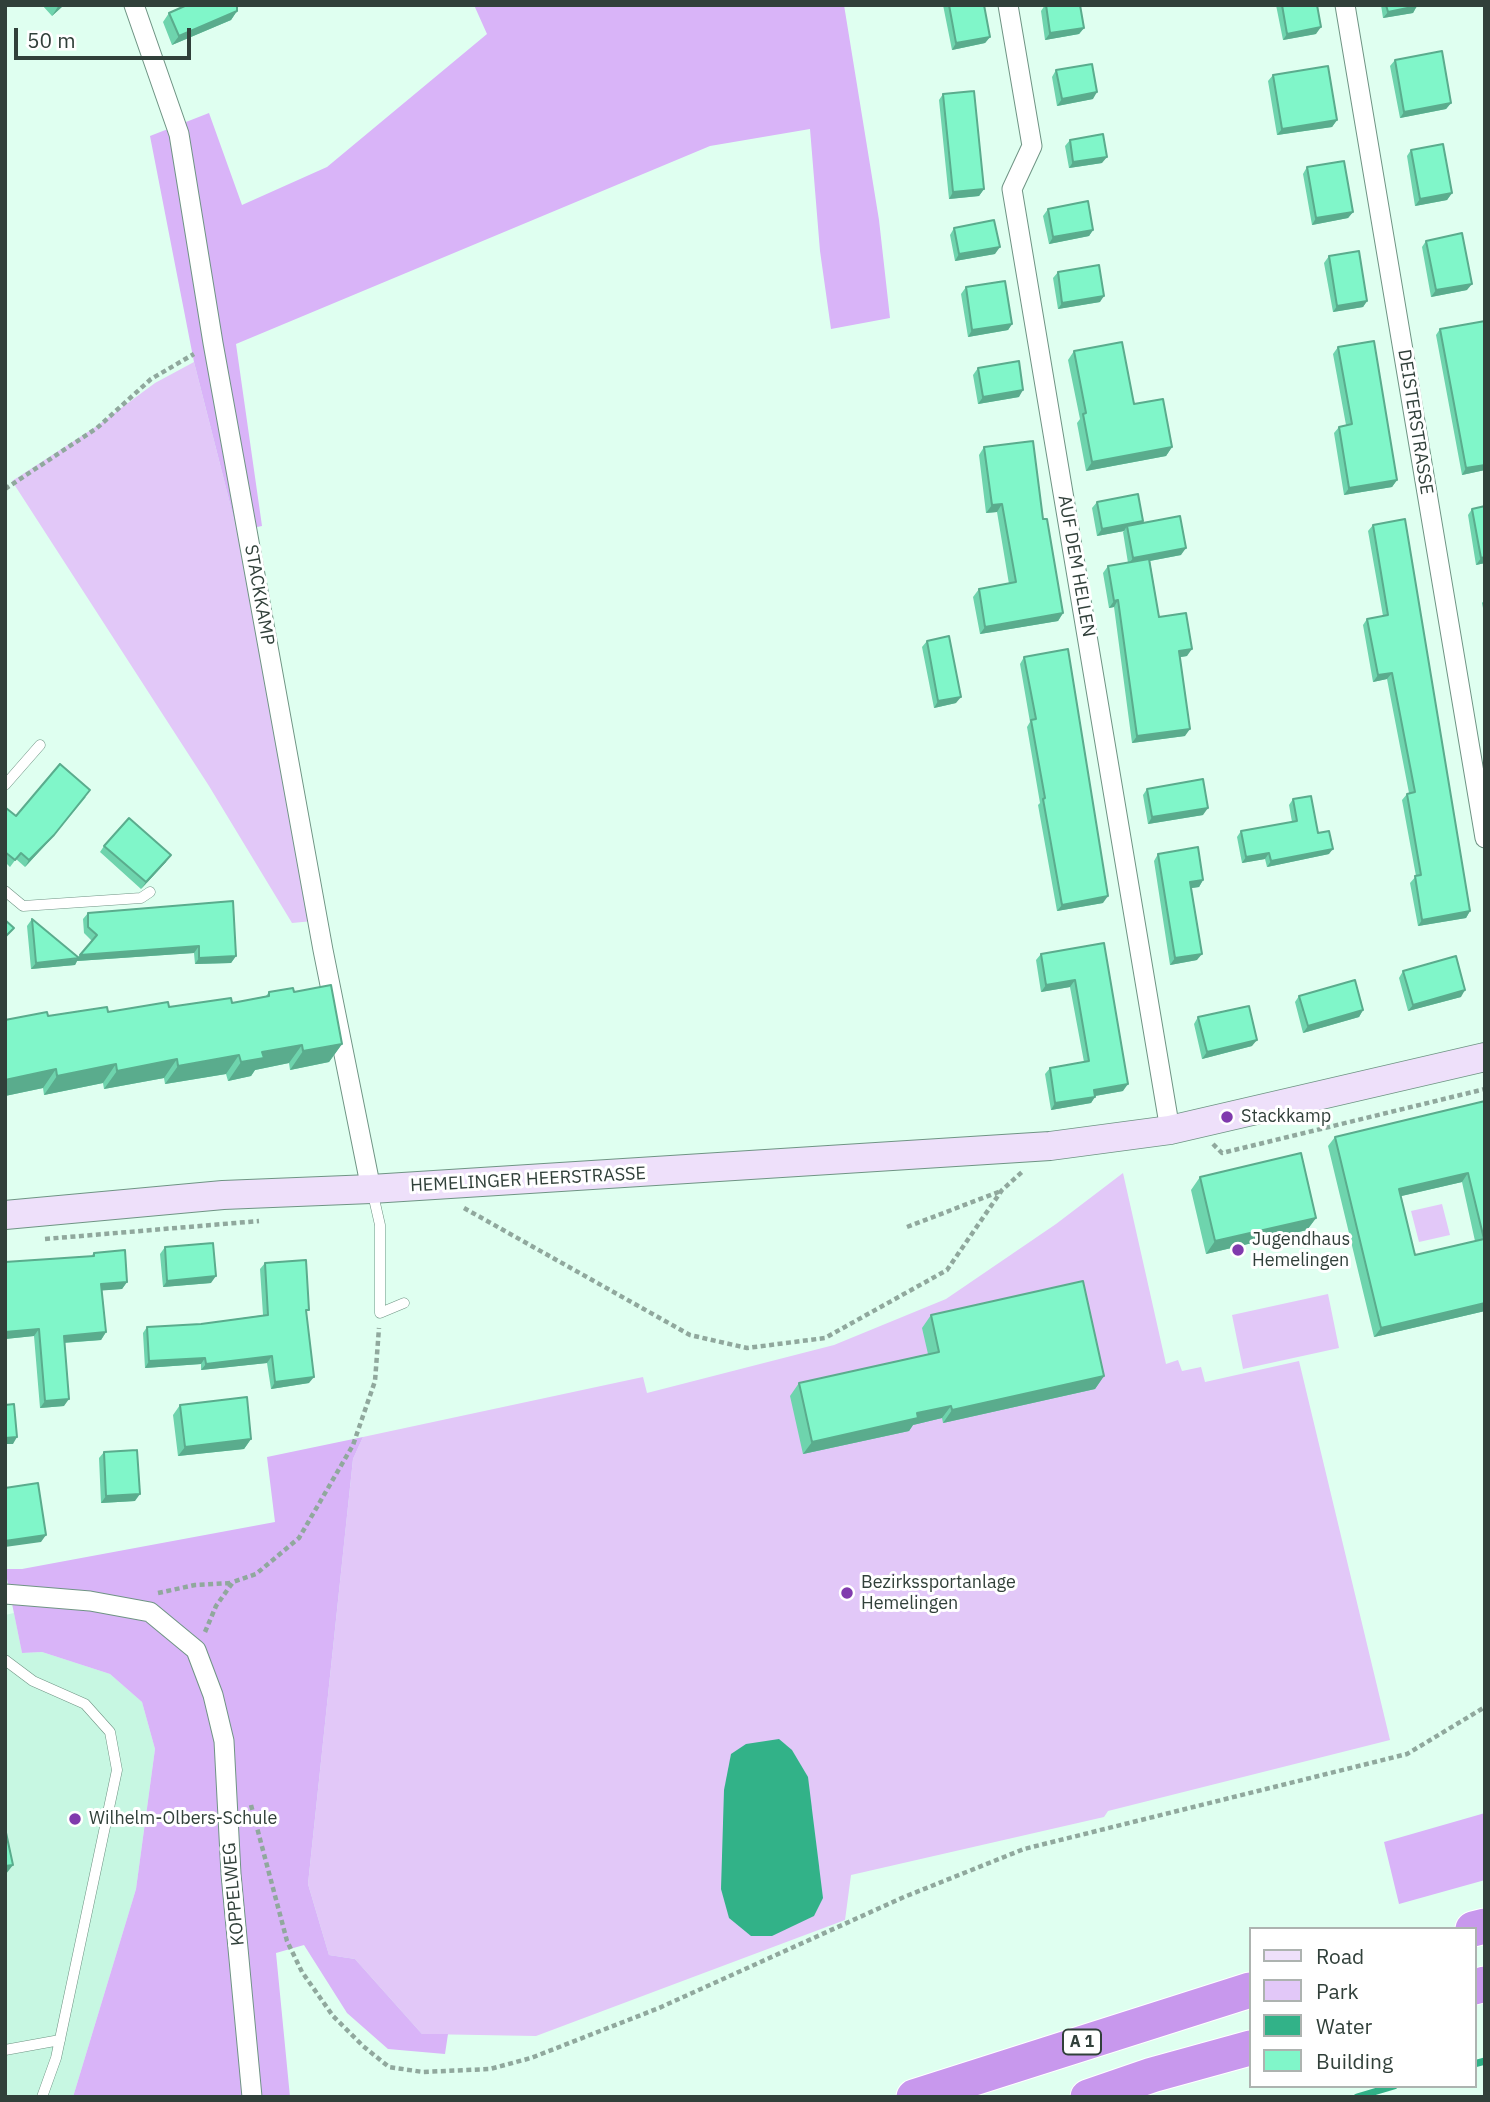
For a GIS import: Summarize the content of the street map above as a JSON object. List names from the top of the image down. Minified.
{"streets":{"highway":["A 1"],"main road":["HEMELINGER HEERSTRASSE"],"street":["DEISTERSTRASSE","AUF DEM HELLEN","STACKKAMP","KOPPELWEG"]},"crossings":[["AUF DEM HELLEN","HEMELINGER HEERSTRASSE"],["STACKKAMP","HEMELINGER HEERSTRASSE"]],"places":["Stackkamp","Jugendhaus Hemelingen","Bezirkssportanlage Hemelingen","Wilhelm-Olbers-Schule"],"legend":["Road","Park","Water","Building"],"scale_bar":"50 m"}
